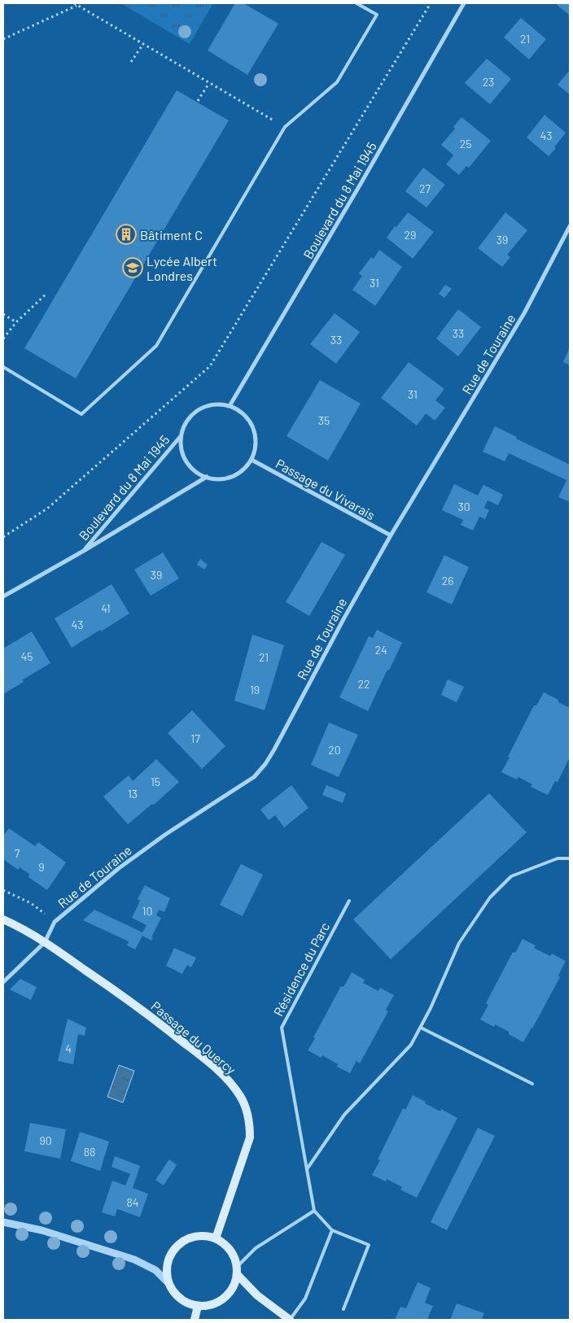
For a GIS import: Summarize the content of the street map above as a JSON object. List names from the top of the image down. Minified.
{"streets":{"main road":["Passage du Quercy"],"street":["Boulevard du 8 Mai 1945","Rue de Touraine","Passage du Vivarais"],"lane":["Résidence du Parc"]},"crossings":[["Boulevard du 8 Mai 1945","Passage du Vivarais"],["Rue de Touraine","Passage du Vivarais"],["Rue de Touraine","Passage du Quercy"]],"places":{"building":["Bâtiment C"],"school or university":["Lycée Albert Londres"]},"house_numbers":["21","23","43","25","27","29","39","31","33","33","31","35","30","39","26","41","43","24","45","21","22","19","17","20","15","13","7","9","10","4","90","88","84"]}
